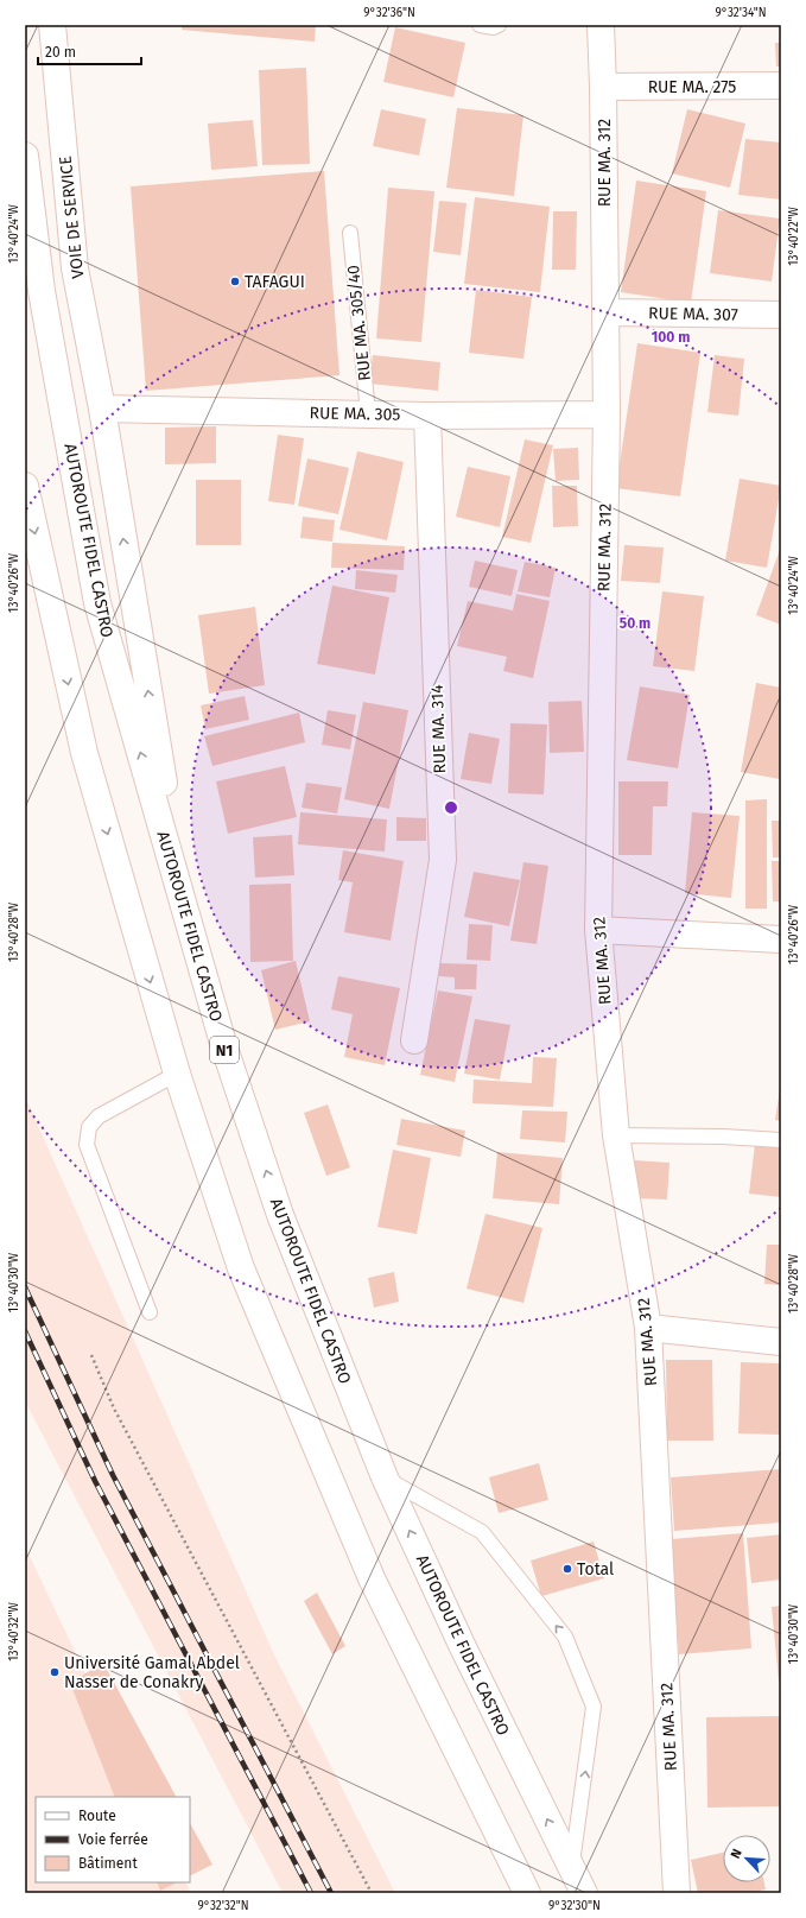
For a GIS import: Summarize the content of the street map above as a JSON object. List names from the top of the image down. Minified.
{"streets":{"main road":["RUE MA. 275","RUE MA. 312","VOIE DE SERVICE","RUE MA. 307","RUE MA. 305","AUTOROUTE FIDEL CASTRO","RUE MA. 314","N1"],"lane":["RUE MA. 305/40"]},"crossings":[["RUE MA. 275","RUE MA. 312"],["RUE MA. 312","RUE MA. 307"],["RUE MA. 312","RUE MA. 305"],["VOIE DE SERVICE","RUE MA. 305"],["VOIE DE SERVICE","AUTOROUTE FIDEL CASTRO"],["RUE MA. 305/40","RUE MA. 305"],["RUE MA. 305","RUE MA. 314"]],"places":["TAFAGUI","Total","Université Gamal Abdel Nasser de Conakry"],"legend":["Route","Voie ferrée","Bâtiment"],"scale_bar":"20 m","north":"top left","coordinates":["9°32'36\"N","9°32'34\"N","13°40'24\"W","13°40'22\"W","13°40'26\"W","13°40'28\"W","13°40'30\"W","13°40'32\"W","9°32'32\"N","9°32'30\"N"],"rings":["100 m","50 m"]}
